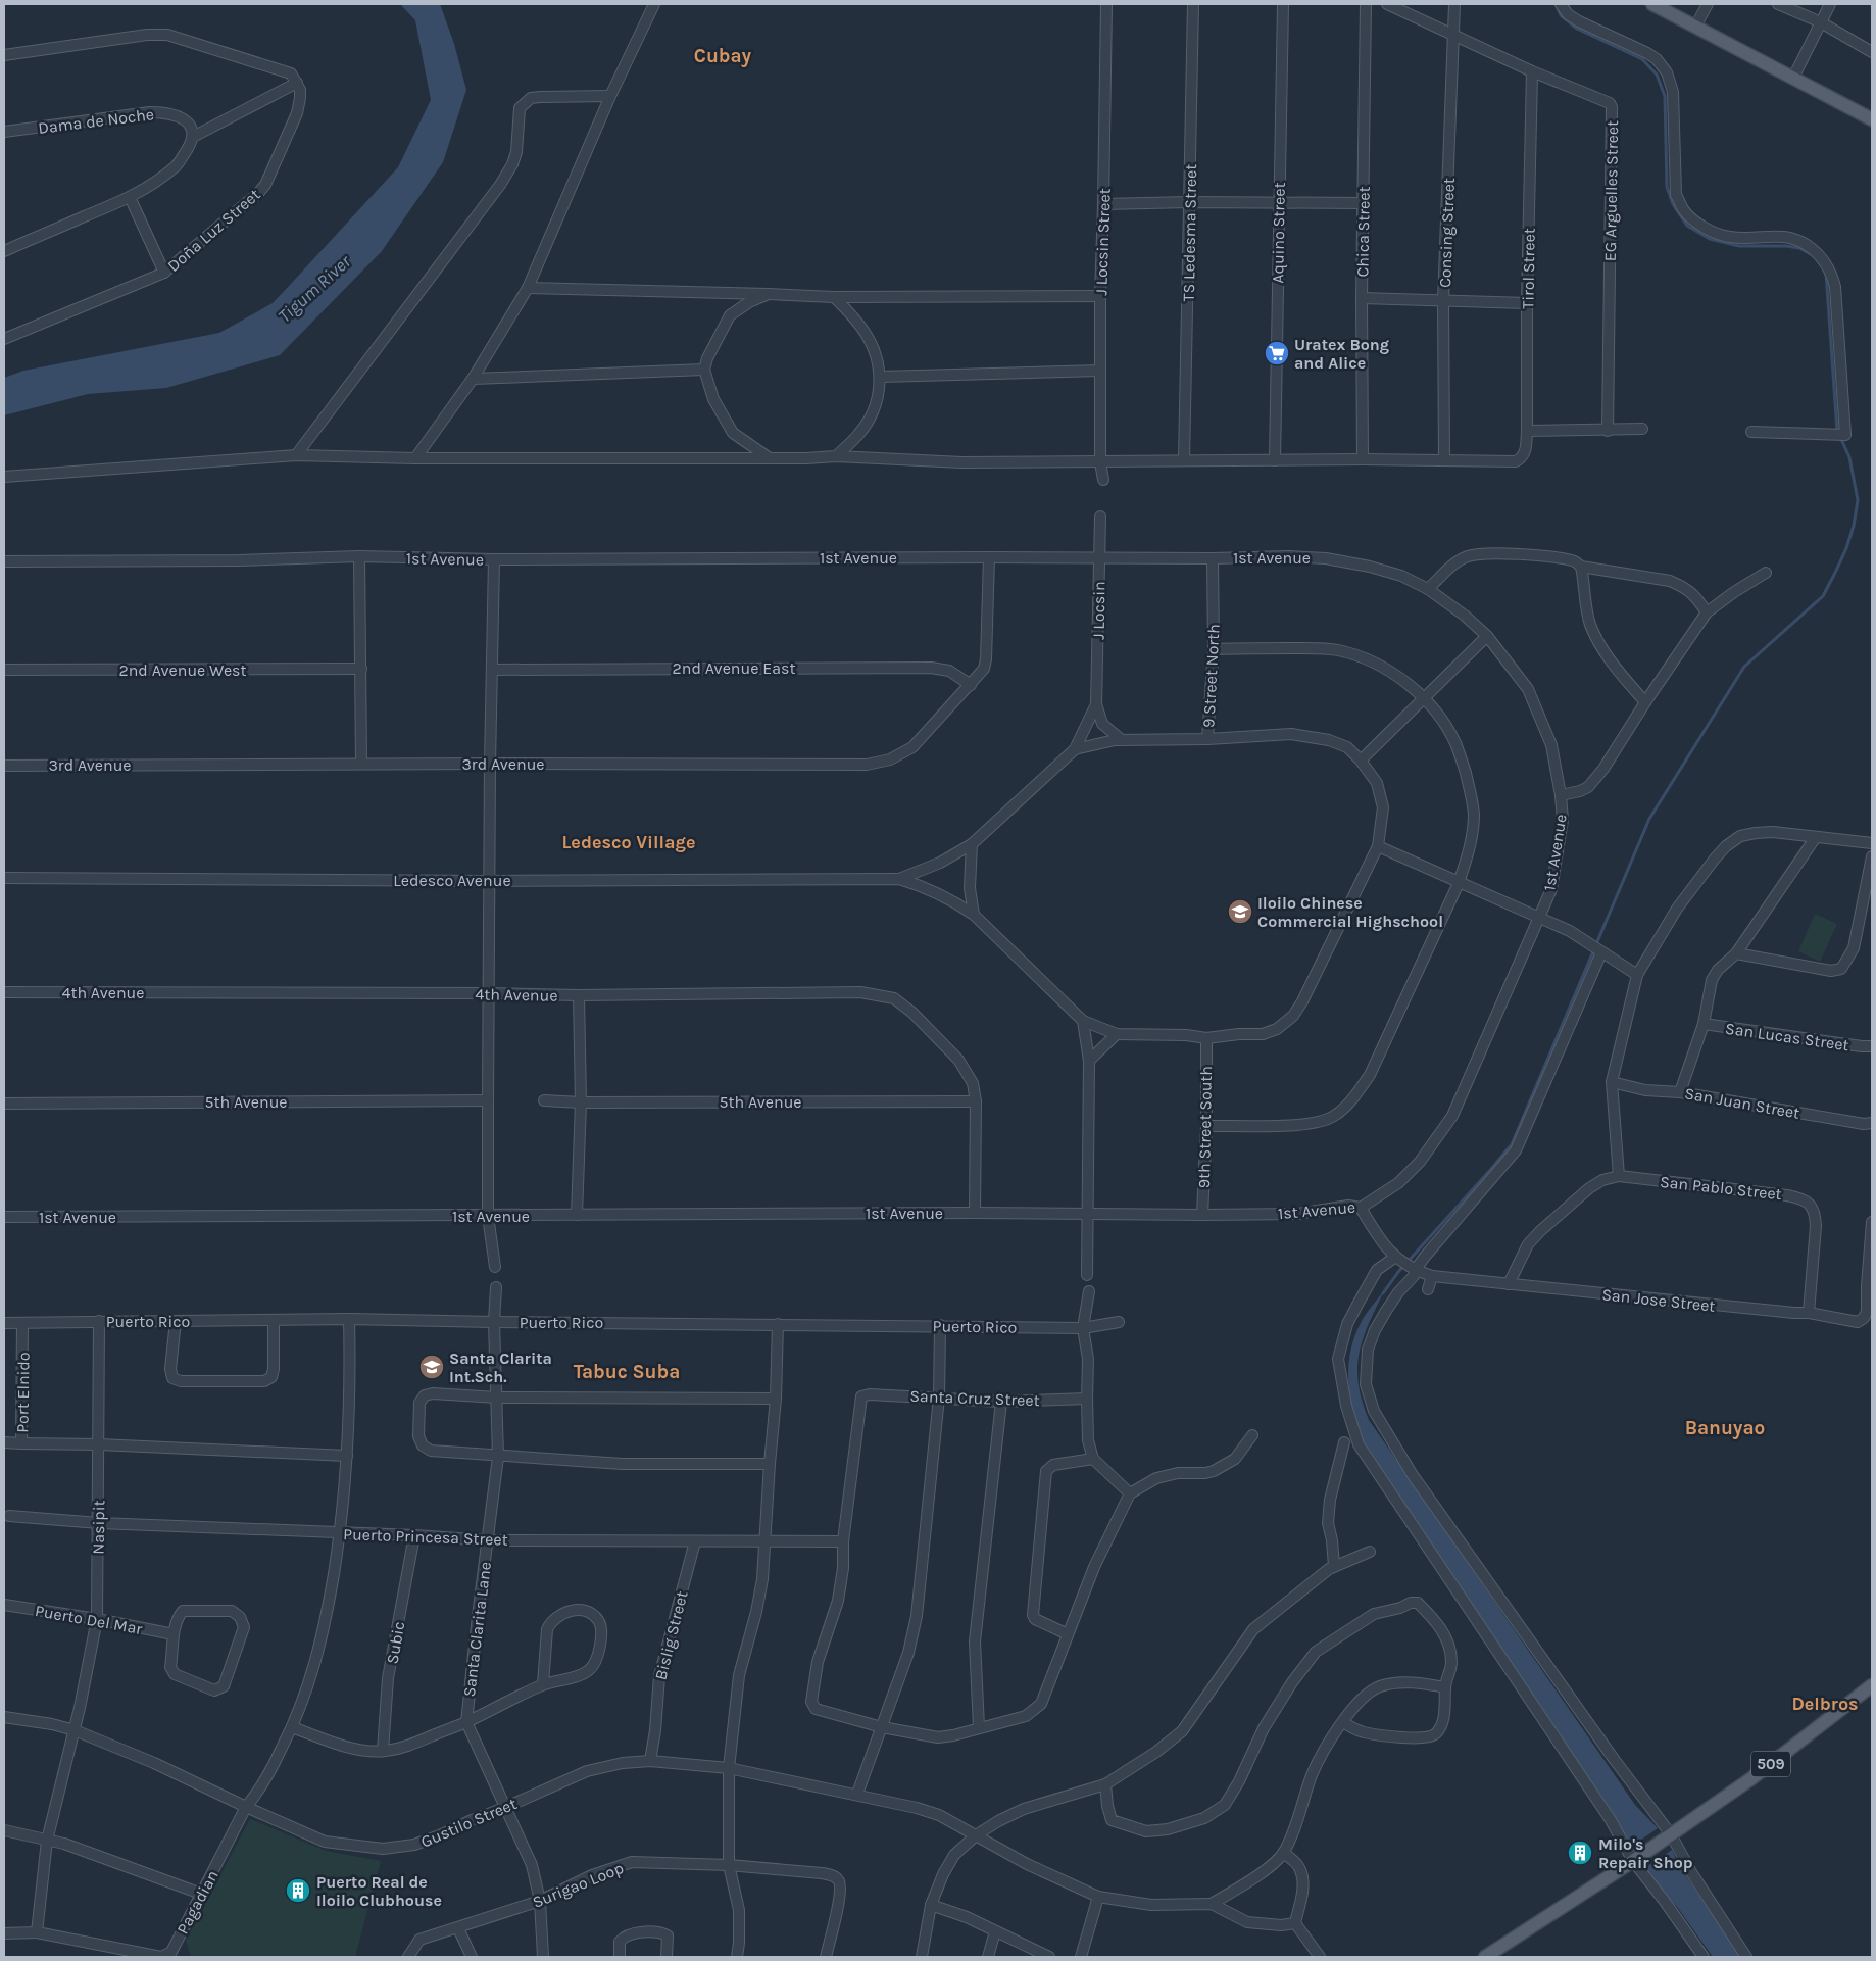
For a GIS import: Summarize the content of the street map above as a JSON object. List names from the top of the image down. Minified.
{"streets":{"main road":["509"],"street":["Dama de Noche","EG Arguelles Street","Doña Luz Street","Chica Street","TS Ledesma Street","Aquino Street","Consing Street","J Locsin Street","Tirol Street","1st Avenue","J Locsin","2nd Avenue East","2nd Avenue West","9 Street North","3rd Avenue","Ledesco Avenue","4th Avenue","San Lucas Street","5th Avenue","San Juan Street","9th Street South","San Pablo Street","San Jose Street","Puerto Rico","Port Elnido","Santa Cruz Street","Nasipit","Puerto Princesa Street","Puerto Del Mar","Santa Clarita Lane","Bislig Street","Subic","Gustilo Street","Surigao Loop","Pagadian"]},"crossings":[["EG Arguelles Street","Consing Street"],["EG Arguelles Street","Tirol Street"],["Consing Street","Tirol Street"],["1st Avenue","J Locsin"],["1st Avenue","9 Street North"],["1st Avenue","3rd Avenue"],["1st Avenue","4th Avenue"],["1st Avenue","9th Street South"],["J Locsin","9 Street North"],["2nd Avenue East","3rd Avenue"],["4th Avenue","5th Avenue"],["San Pablo Street","San Jose Street"],["Puerto Rico","Port Elnido"],["Puerto Rico","Nasipit"],["Puerto Rico","Santa Clarita Lane"],["Puerto Rico","Pagadian"],["Santa Cruz Street","Puerto Princesa Street"],["Nasipit","Puerto Princesa Street"],["Nasipit","Puerto Del Mar"],["Nasipit","Gustilo Street"],["Puerto Princesa Street","Santa Clarita Lane"],["Puerto Princesa Street","Bislig Street"],["Puerto Princesa Street","Subic"],["Puerto Princesa Street","Pagadian"],["Bislig Street","Gustilo Street"],["Gustilo Street","Pagadian"]],"districts":["Cubay","Ledesco Village","Tabuc Suba","Banuyao","Delbros"],"water":["Tigum River"],"places":{"supermarket":["Uratex Bong and Alice"],"school or university":["Iloilo Chinese Commercial Highschool","Santa Clarita Int.Sch."],"building":["Milo's Repair Shop","Puerto Real de Iloilo Clubhouse"]}}
